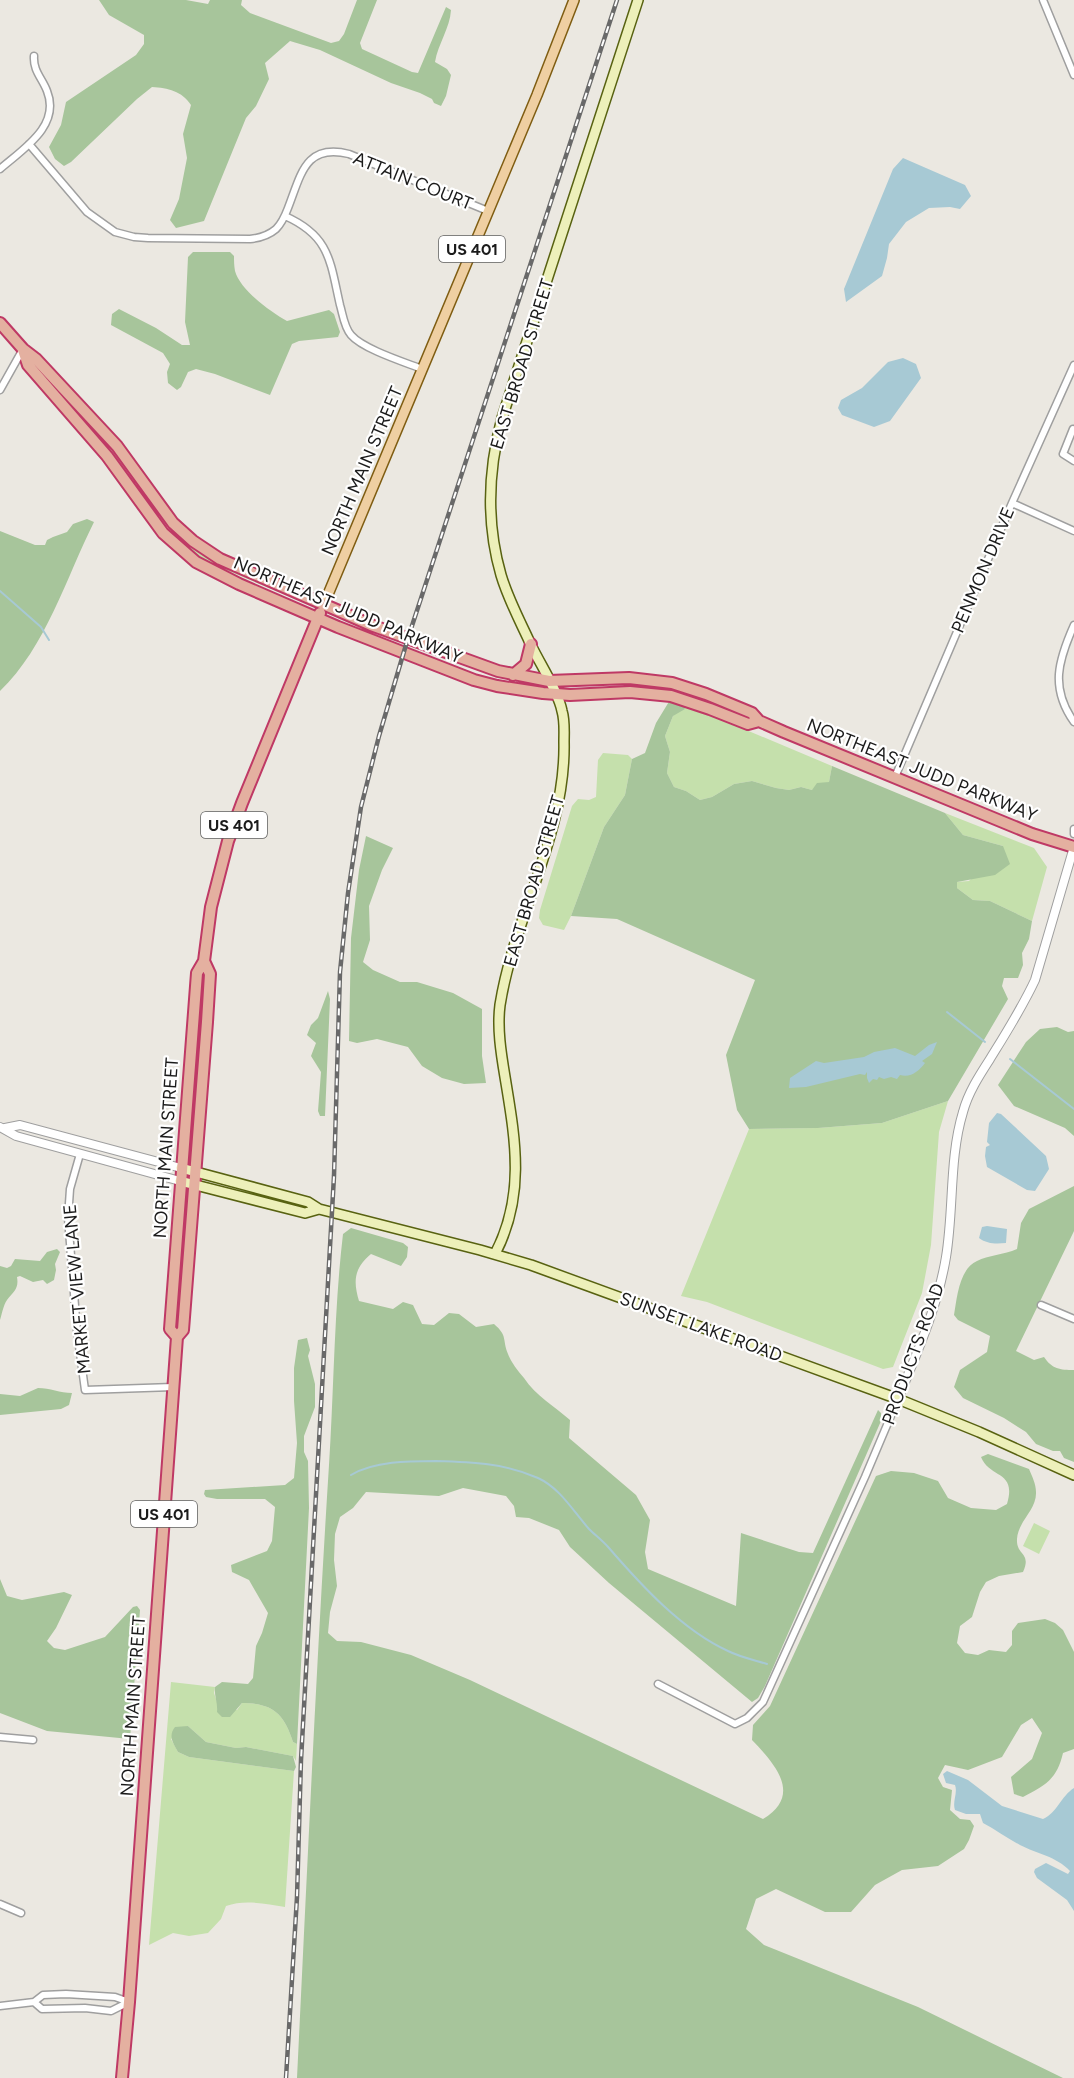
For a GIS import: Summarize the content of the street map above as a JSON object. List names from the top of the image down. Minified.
{"streets":{"highway":["US 401","NORTH MAIN STREET","NORTHEAST JUDD PARKWAY"],"main road":["EAST BROAD STREET","SUNSET LAKE ROAD"],"street":["ATTAIN COURT","PENMON DRIVE","MARKET VIEW LANE","PRODUCTS ROAD"]},"crossings":[["ATTAIN COURT","NORTH MAIN STREET"],["EAST BROAD STREET","NORTHEAST JUDD PARKWAY"],["EAST BROAD STREET","SUNSET LAKE ROAD"],["NORTH MAIN STREET","NORTHEAST JUDD PARKWAY"],["NORTH MAIN STREET","MARKET VIEW LANE"],["NORTH MAIN STREET","SUNSET LAKE ROAD"],["PENMON DRIVE","NORTHEAST JUDD PARKWAY"],["NORTHEAST JUDD PARKWAY","PRODUCTS ROAD"],["SUNSET LAKE ROAD","PRODUCTS ROAD"]]}
